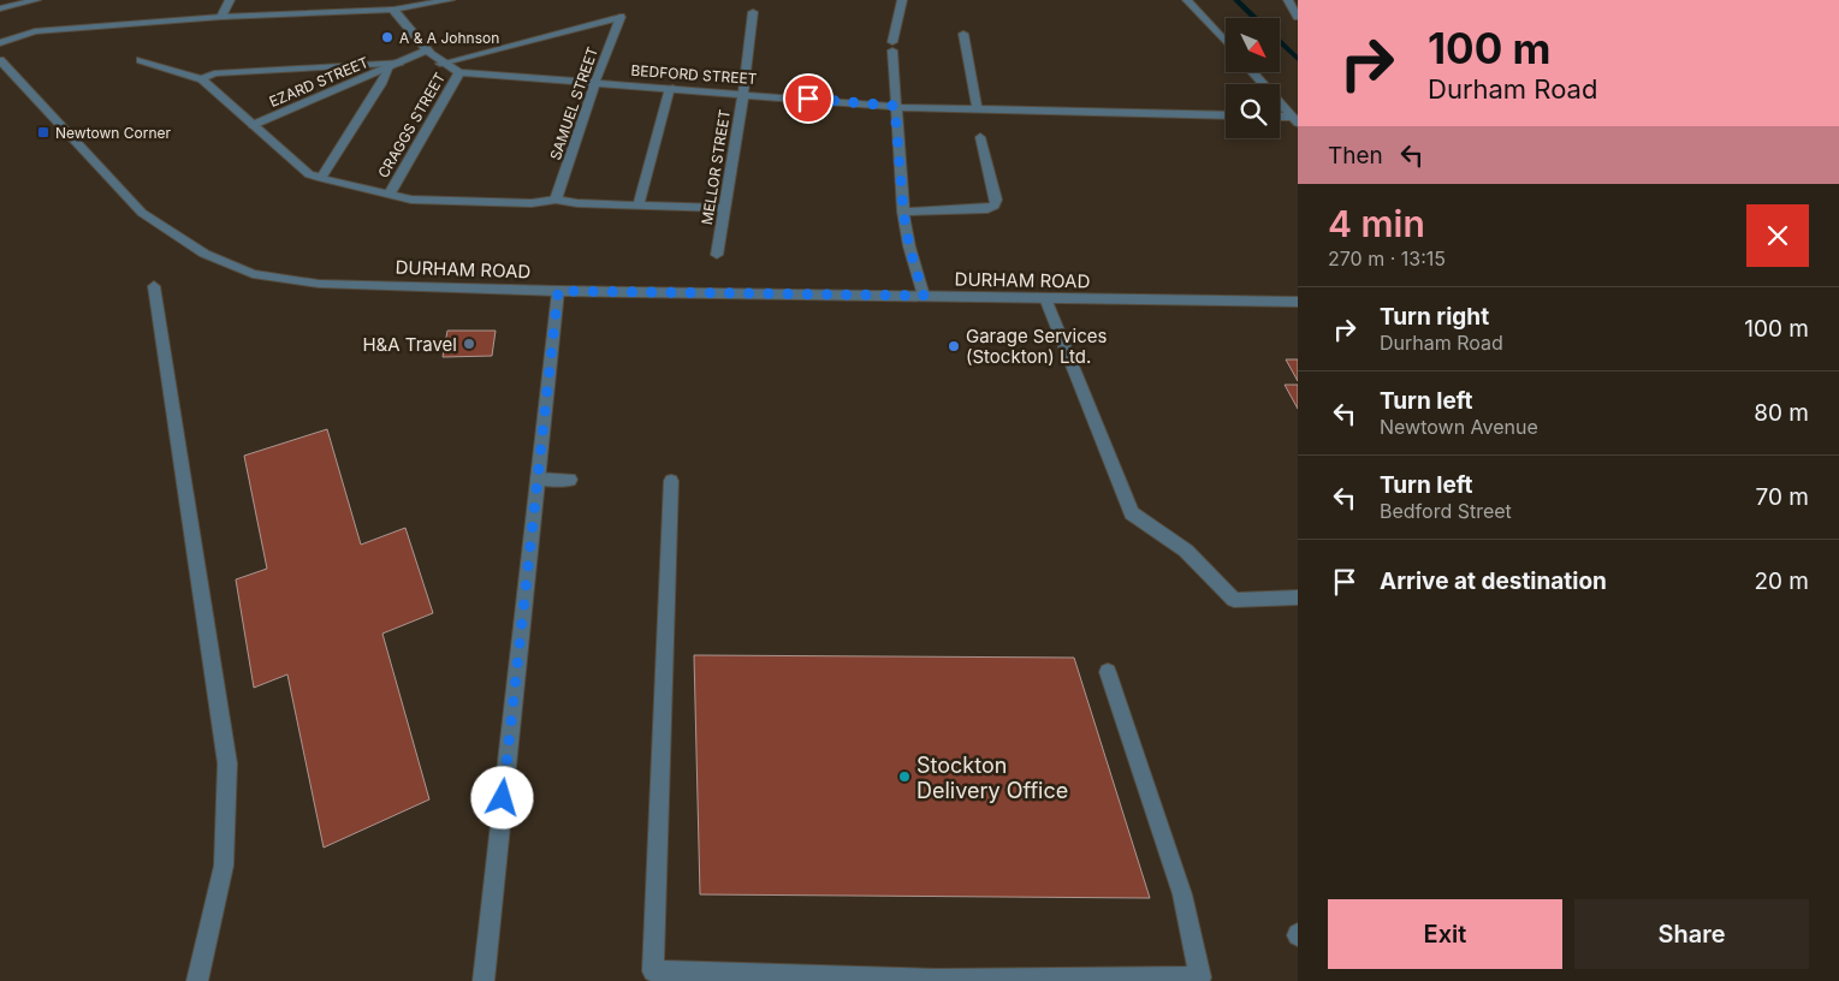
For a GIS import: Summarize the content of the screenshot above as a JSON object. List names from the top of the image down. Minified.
{"streets":{"street":["BEDFORD STREET","EZARD STREET","SAMUEL STREET","CRAGGS STREET","MELLOR STREET","DURHAM ROAD"]},"crossings":[["BEDFORD STREET","EZARD STREET"],["BEDFORD STREET","SAMUEL STREET"],["BEDFORD STREET","CRAGGS STREET"],["BEDFORD STREET","MELLOR STREET"]],"places":{"other":["A & A Johnson","H&A Travel","Garage Services (Stockton) Ltd.","Stockton Delivery Office"],"transit":["Newtown Corner"]},"north":"bottom right","page":{"turn":["100 m","Durham Road"],"then":"Then","heading":["4 min","270 m · 13:15"],"list":[{"name":"Turn right","note":"Durham Road","value":"100 m"},{"name":"Turn left","note":"Newtown Avenue","value":"80 m"},{"name":"Turn left","note":"Bedford Street","value":"70 m"},{"name":"Arrive at destination","value":"20 m"}],"buttons":["Exit","Share"]}}
